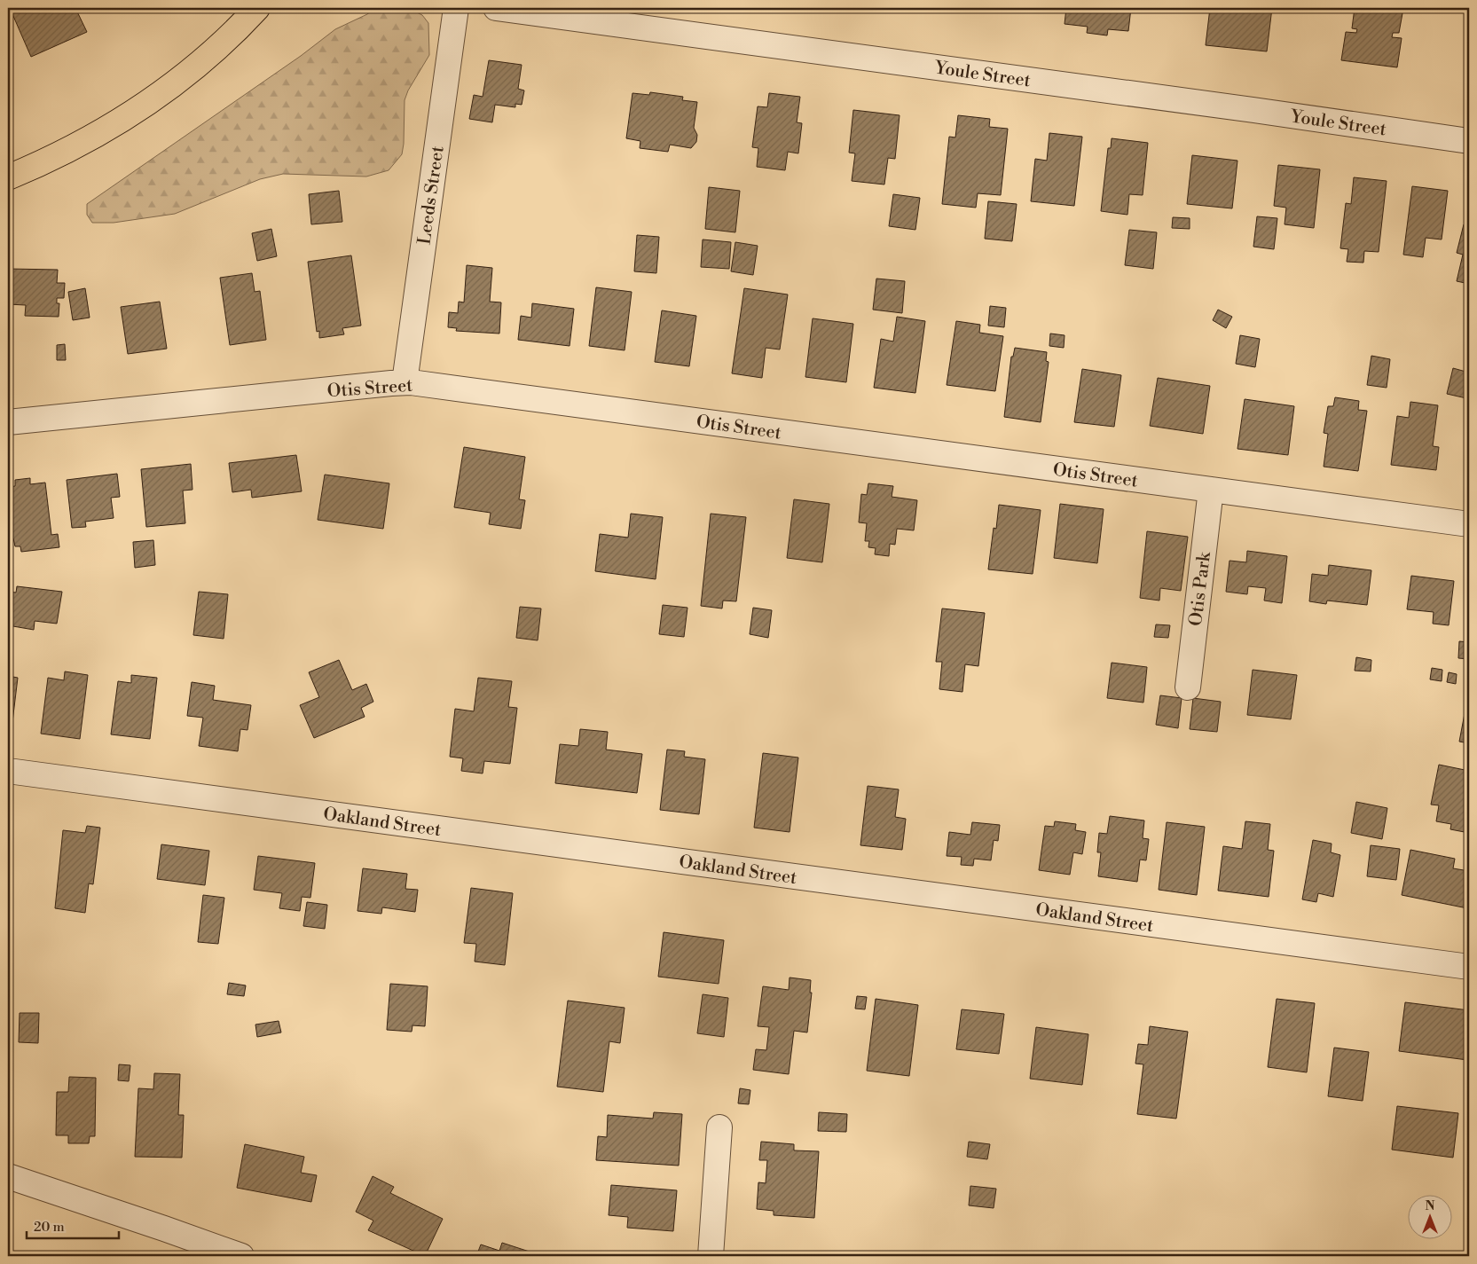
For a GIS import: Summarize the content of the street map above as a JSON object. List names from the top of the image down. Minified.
{"streets":{"street":["Youle Street","Leeds Street","Otis Street","Otis Park","Oakland Street"]},"crossings":[["Leeds Street","Otis Street"],["Otis Street","Otis Park"]],"scale_bar":"20 m","north":"top"}
